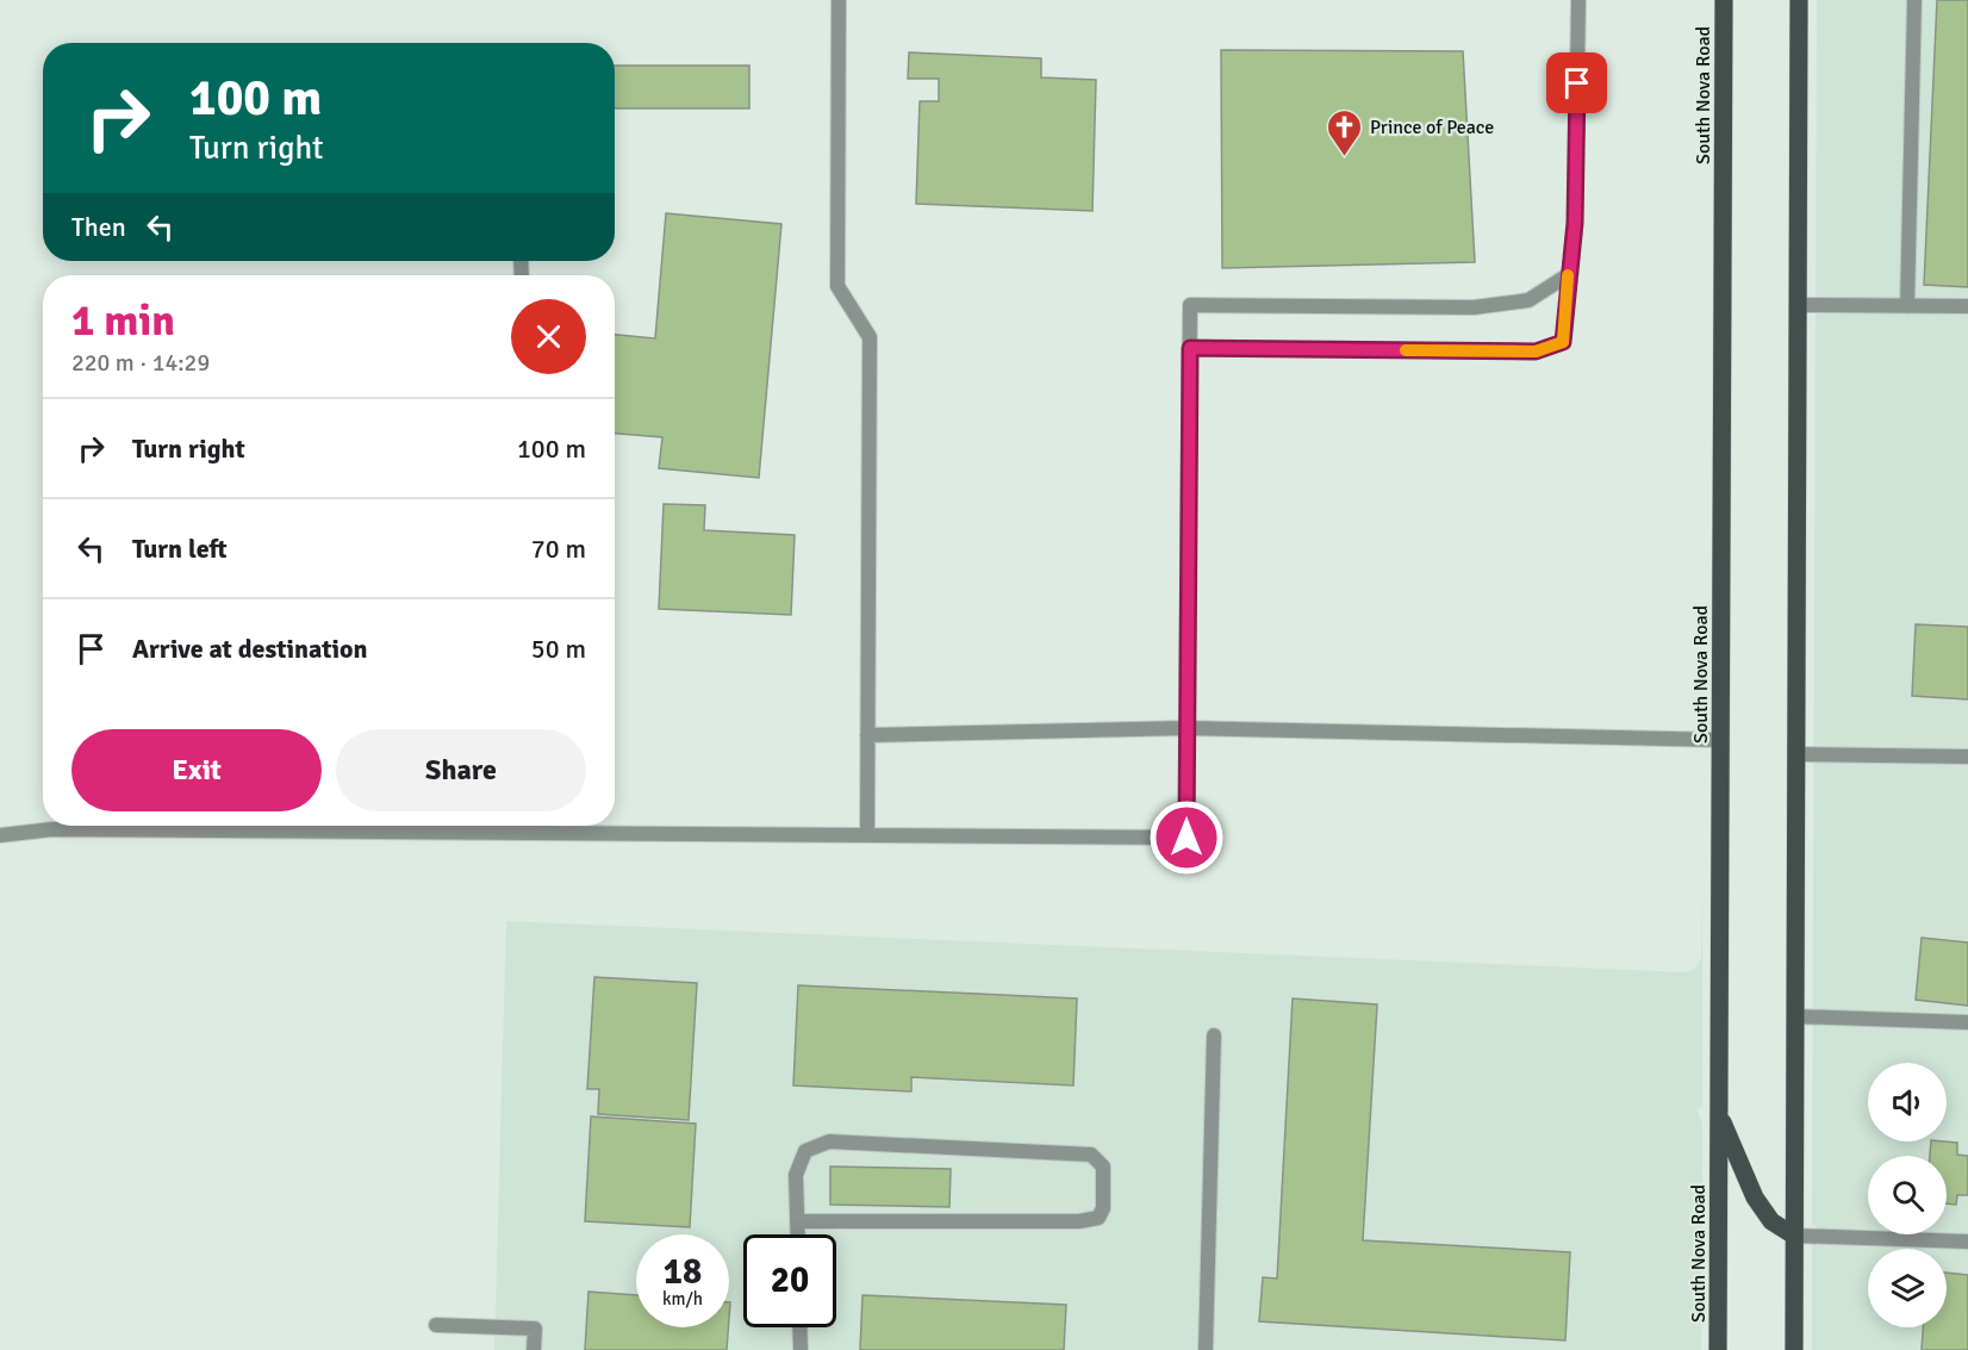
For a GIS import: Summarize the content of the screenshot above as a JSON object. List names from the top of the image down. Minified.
{"streets":{"main road":["South Nova Road"]},"places":{"church":["Prince of Peace"]},"page":{"turn":["100 m","Turn right"],"then":"Then","heading":["1 min","220 m · 14:29"],"list":[{"name":"Turn right","value":"100 m"},{"name":"Turn left","value":"70 m"},{"name":"Arrive at destination","value":"50 m"}],"buttons":["Exit","Share"],"speed":"18 km/h","limit":"20"}}
